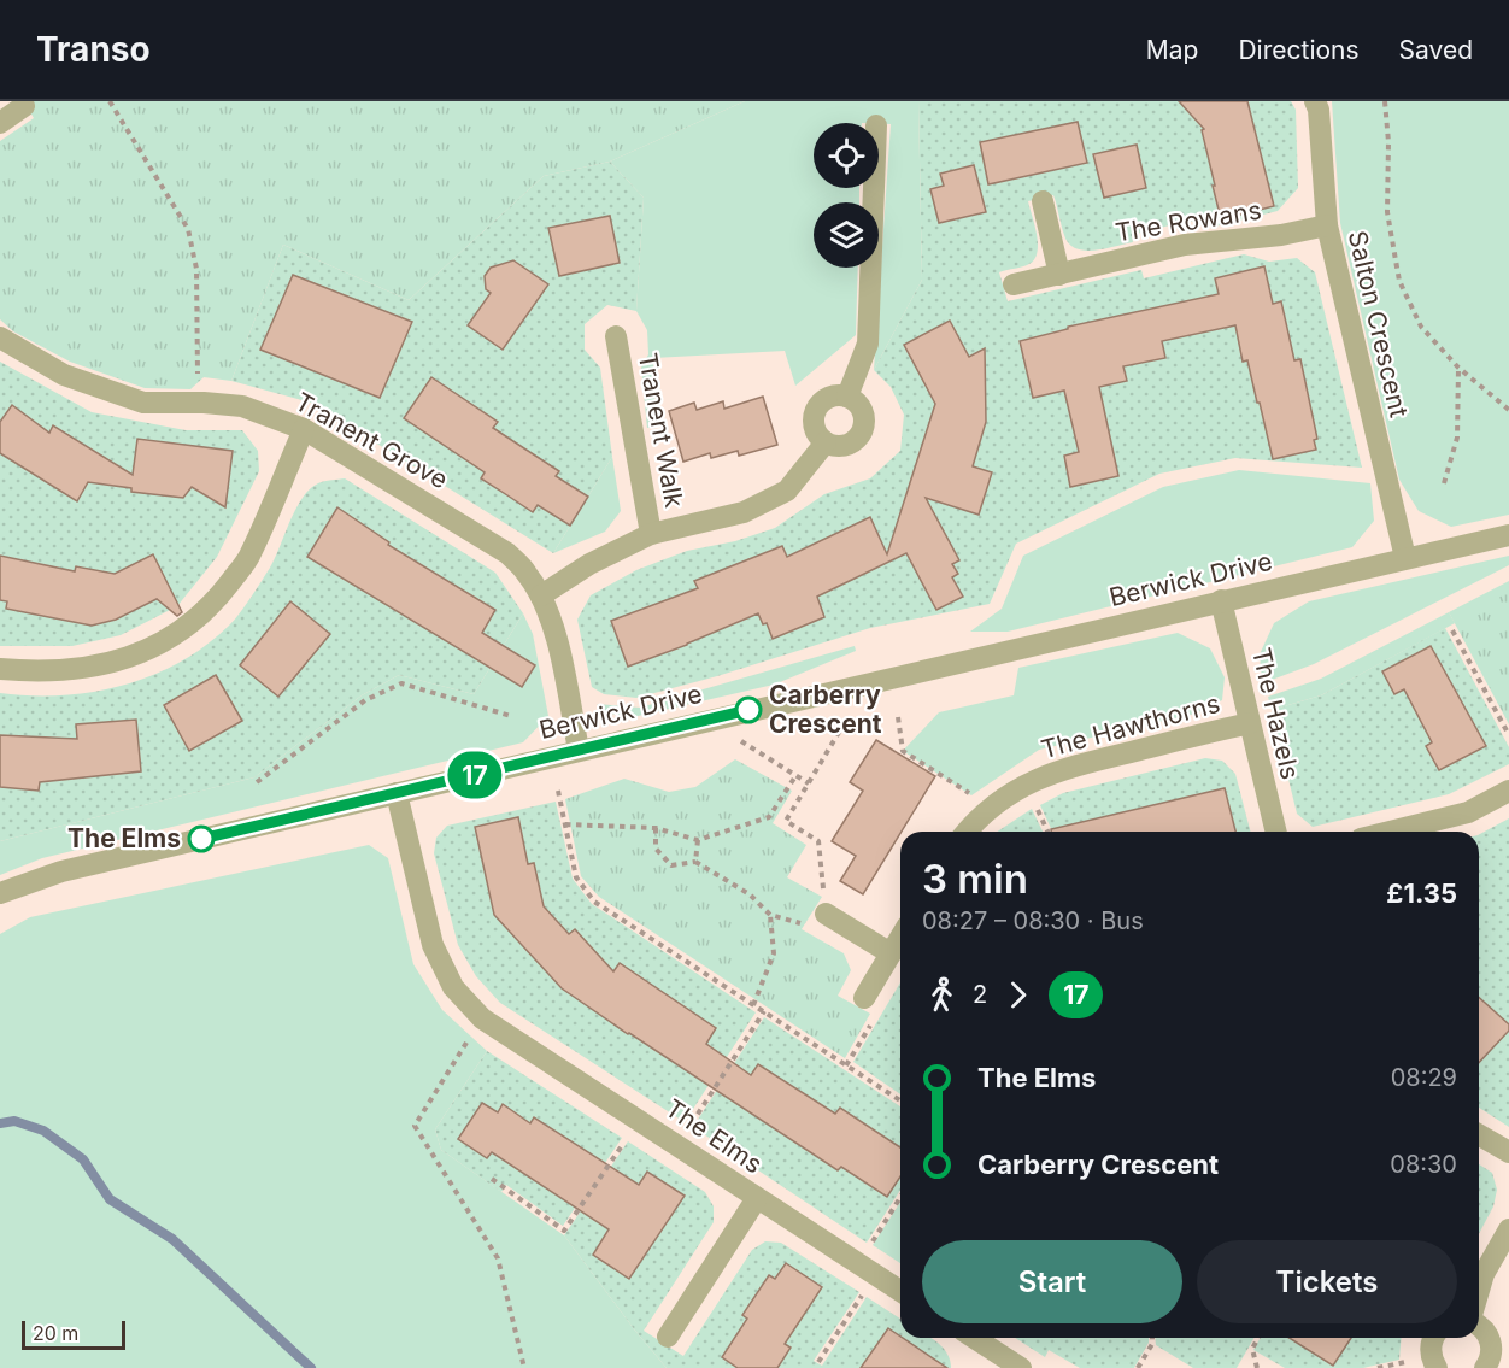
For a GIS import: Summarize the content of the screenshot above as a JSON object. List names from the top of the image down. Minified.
{"streets":{"street":["The Rowans","Salton Crescent","Tranent Walk","Tranent Grove","Berwick Drive","The Hazels","The Hawthorns","The Elms"]},"crossings":[["The Rowans","Salton Crescent"],["Salton Crescent","Berwick Drive"],["Tranent Walk","Tranent Grove"],["Tranent Grove","Berwick Drive"],["Berwick Drive","The Hazels"],["Berwick Drive","The Elms"],["The Hazels","The Hawthorns"]],"places":["Carberry Crescent","The Elms"],"lines":["bus line 17"],"scale_bar":"20 m","page":{"header":"Transo","nav":["Map","Directions","Saved"],"on_map":"17","heading":["3 min","08:27 – 08:30 · Bus","£1.35"],"legs":["2","17"],"list":[{"name":"The Elms","value":"08:29"},{"name":"Carberry Crescent","value":"08:30"}],"buttons":["Start","Tickets"],"scale":"20 m"}}
